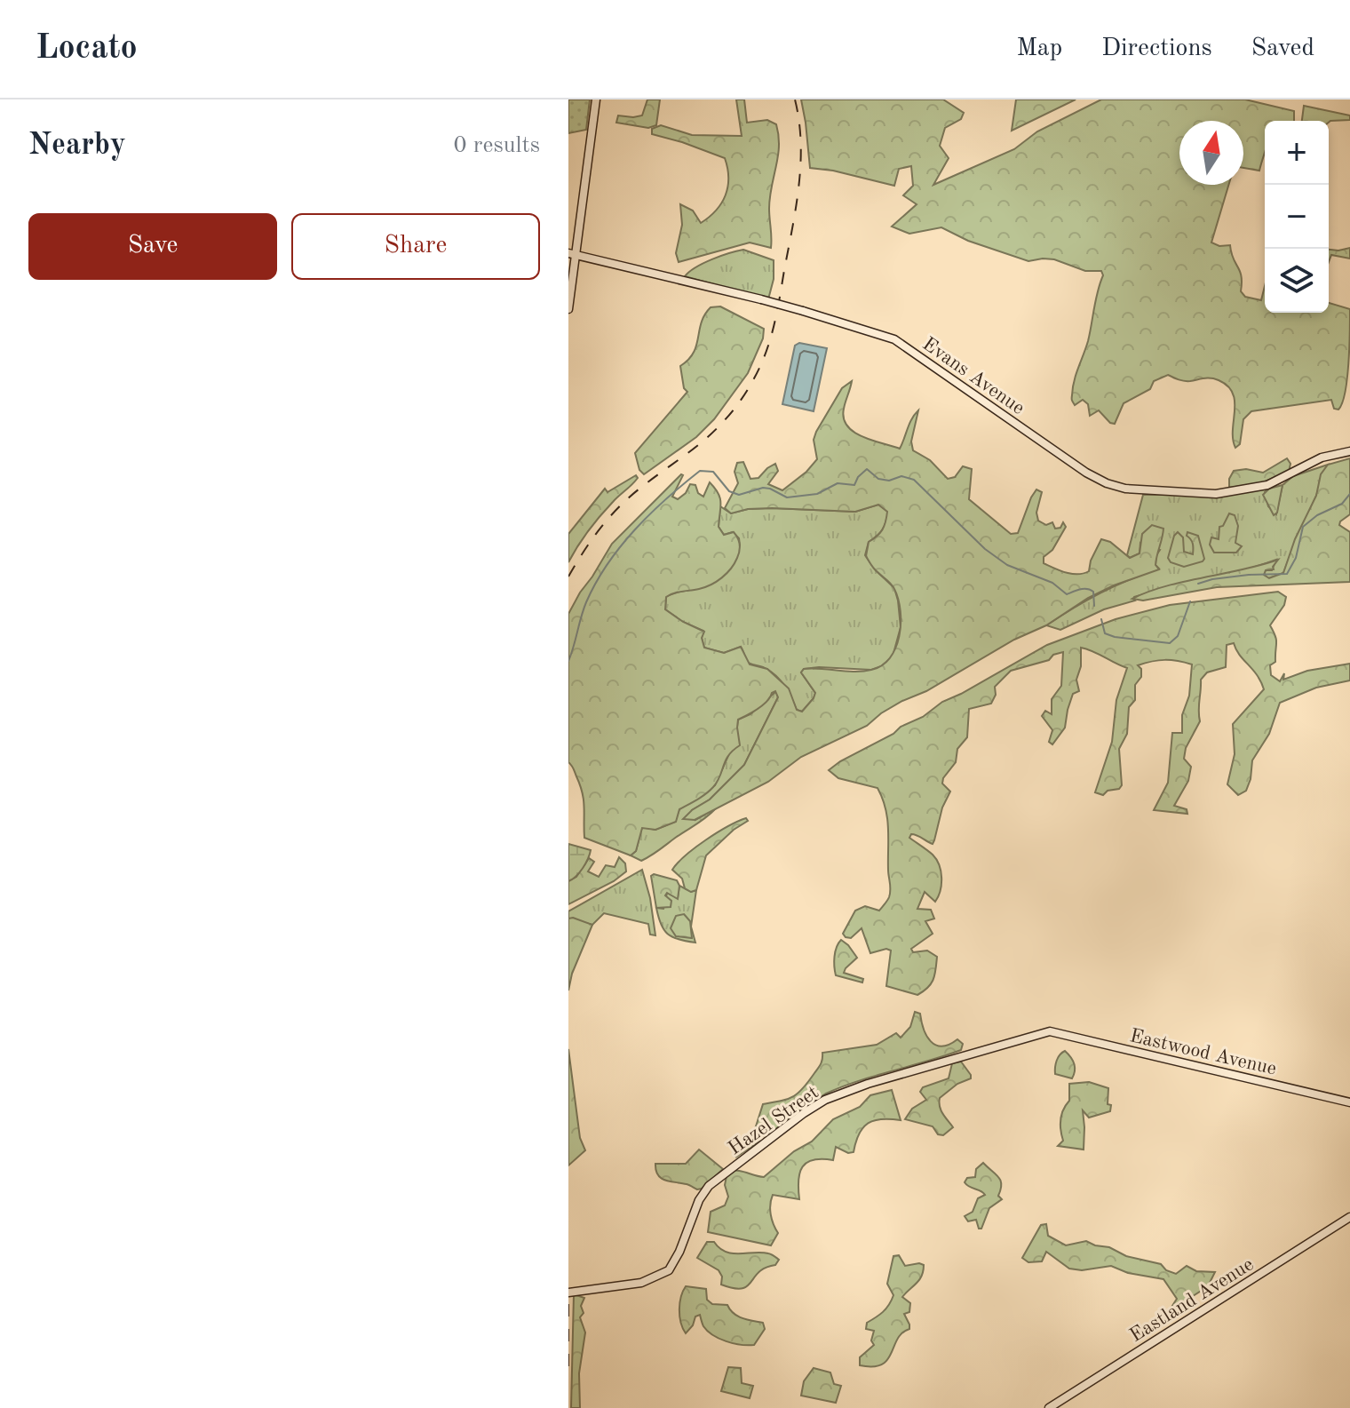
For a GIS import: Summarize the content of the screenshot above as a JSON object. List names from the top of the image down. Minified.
{"streets":{"street":["Evans Avenue","Eastwood Avenue","Hazel Street","Eastland Avenue"]},"crossings":[["Eastwood Avenue","Hazel Street"]],"north":"top","page":{"header":"Locato","nav":["Map","Directions","Saved"],"heading":["Nearby","0 results"],"map_buttons":["+","−"],"buttons":["Save","Share"]}}
